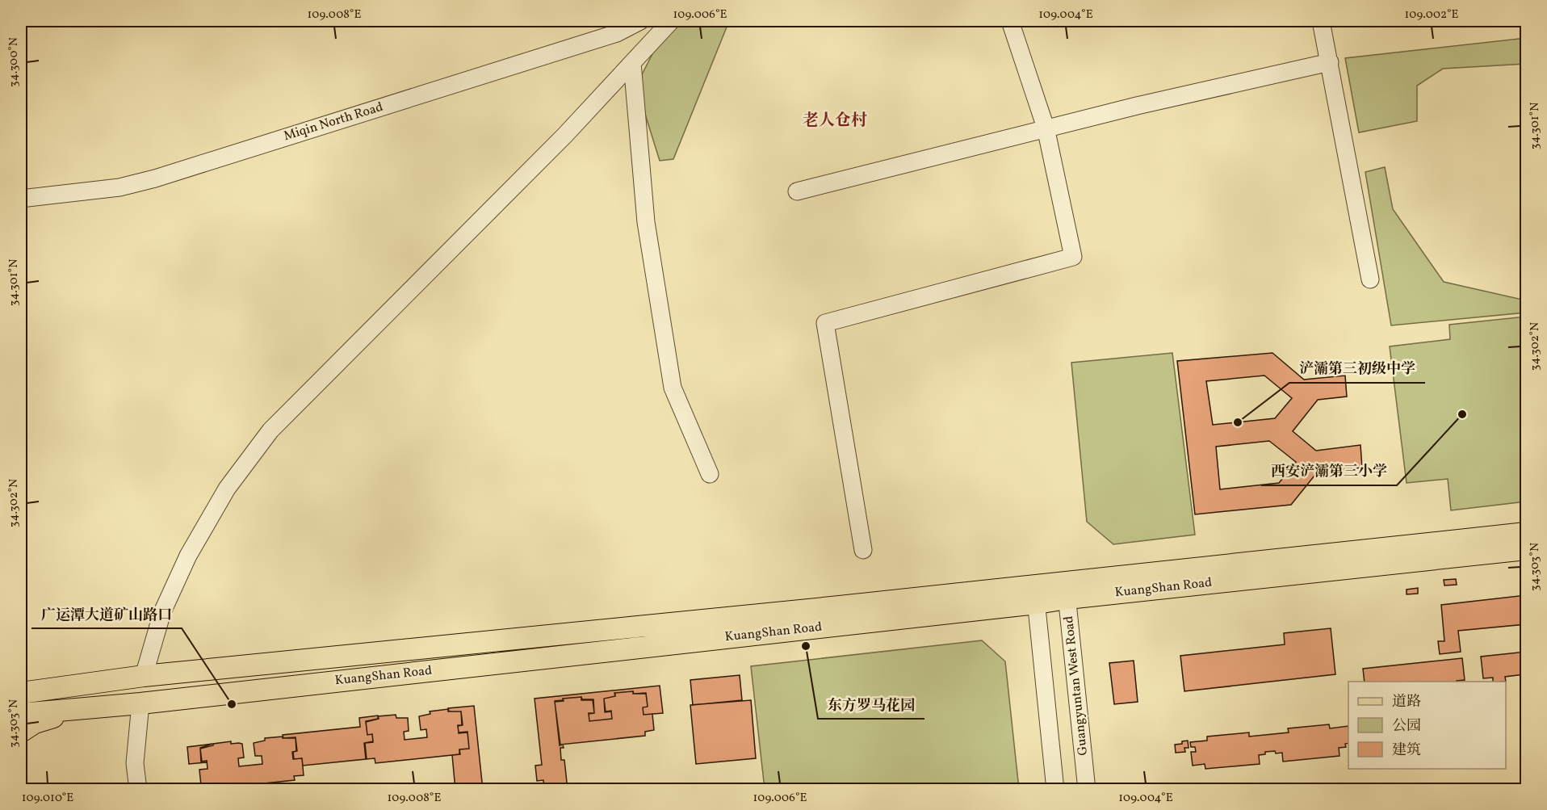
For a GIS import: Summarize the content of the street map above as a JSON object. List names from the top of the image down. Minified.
{"streets":{"main road":["KuangShan Road"],"street":["Miqin North Road","Guangyuntan West Road"]},"crossings":[["KuangShan Road","Guangyuntan West Road"]],"districts":["老人仓村"],"places":["西安浐灞第三小学","浐灞第三初级中学","东方罗马花园","广运潭大道矿山路口"],"legend":["道路","公园","建筑"],"coordinates":["109.008°E","109.006°E","109.004°E","109.002°E","34.300°N","34.301°N","34.302°N","34.303°N","109.010°E"]}
